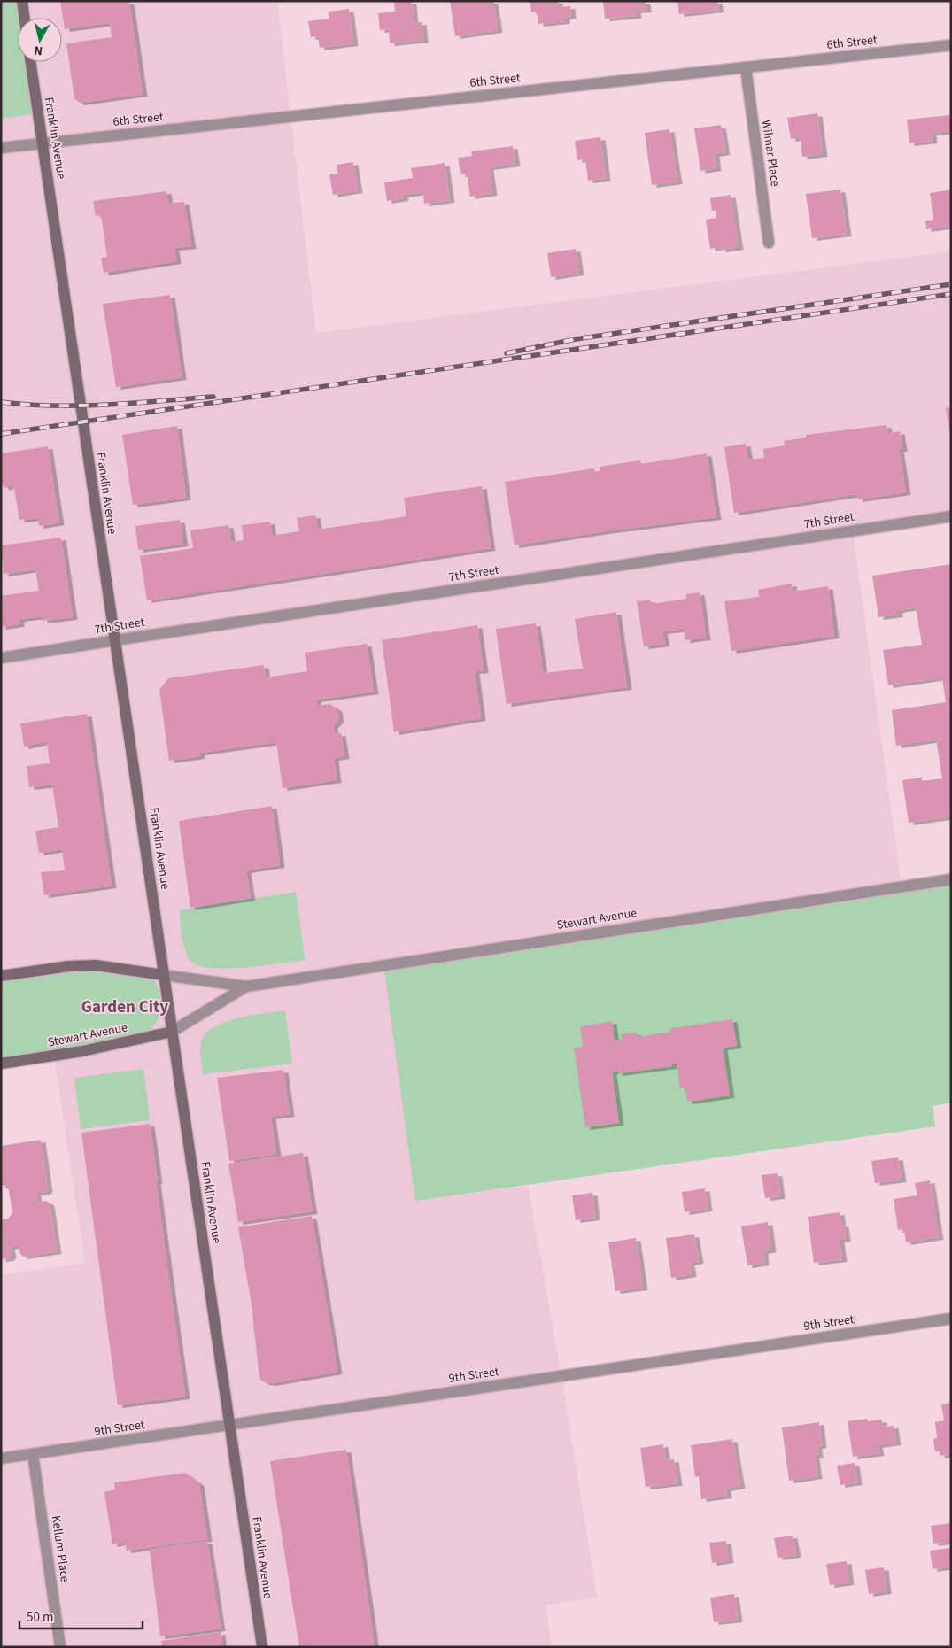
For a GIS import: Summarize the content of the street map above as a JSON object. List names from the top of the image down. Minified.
{"streets":{"main road":["Franklin Avenue","Stewart Avenue"],"street":["6th Street","Wilmar Place","7th Street","9th Street","Kellum Place"]},"crossings":[["6th Street","Franklin Avenue"],["6th Street","Wilmar Place"],["Franklin Avenue","7th Street"],["Franklin Avenue","Stewart Avenue"],["Franklin Avenue","9th Street"],["9th Street","Kellum Place"]],"districts":["Garden City"],"scale_bar":"50 m","north":"bottom"}
